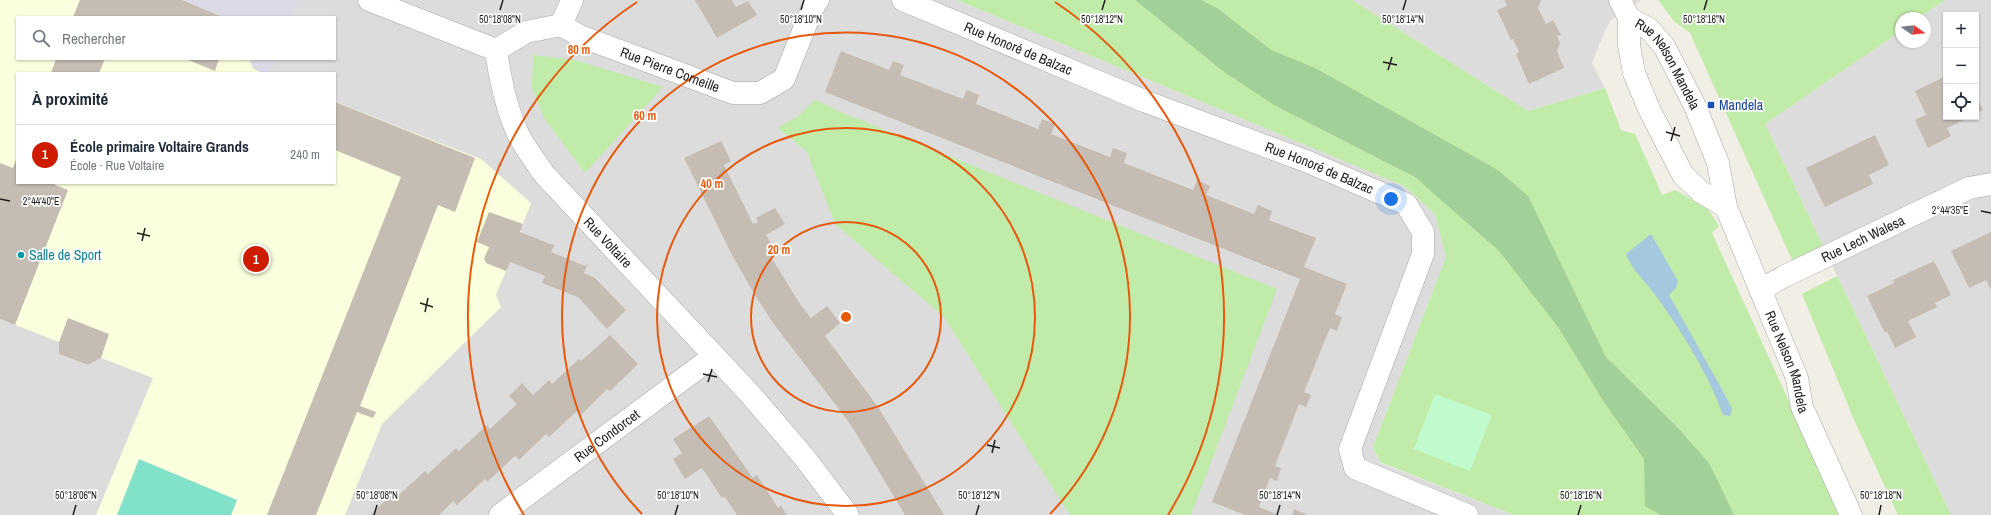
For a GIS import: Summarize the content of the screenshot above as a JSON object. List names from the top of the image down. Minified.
{"streets":{"street":["Rue Honoré de Balzac","Rue Nelson Mandela","Rue Pierre Corneille","Rue Lech Walesa","Rue Voltaire","Rue Condorcet"]},"crossings":[["Rue Nelson Mandela","Rue Lech Walesa"],["Rue Voltaire","Rue Condorcet"]],"places":{"transit":["Mandela"],"other":["Salle de Sport"]},"north":"right","page":{"map_buttons":["+","−"],"search":"Rechercher","heading":"À proximité","list":[{"mark":"1","name":"École primaire Voltaire Grands","note":"École · Rue Voltaire","value":"240 m"}],"pins":"1"},"coordinates":["50°18'08\"N","50°18'10\"N","50°18'12\"N","50°18'14\"N","50°18'16\"N","2°44'40\"E","2°44'35\"E","50°18'06\"N","50°18'18\"N"],"rings":["80 m","60 m","40 m","20 m"]}
